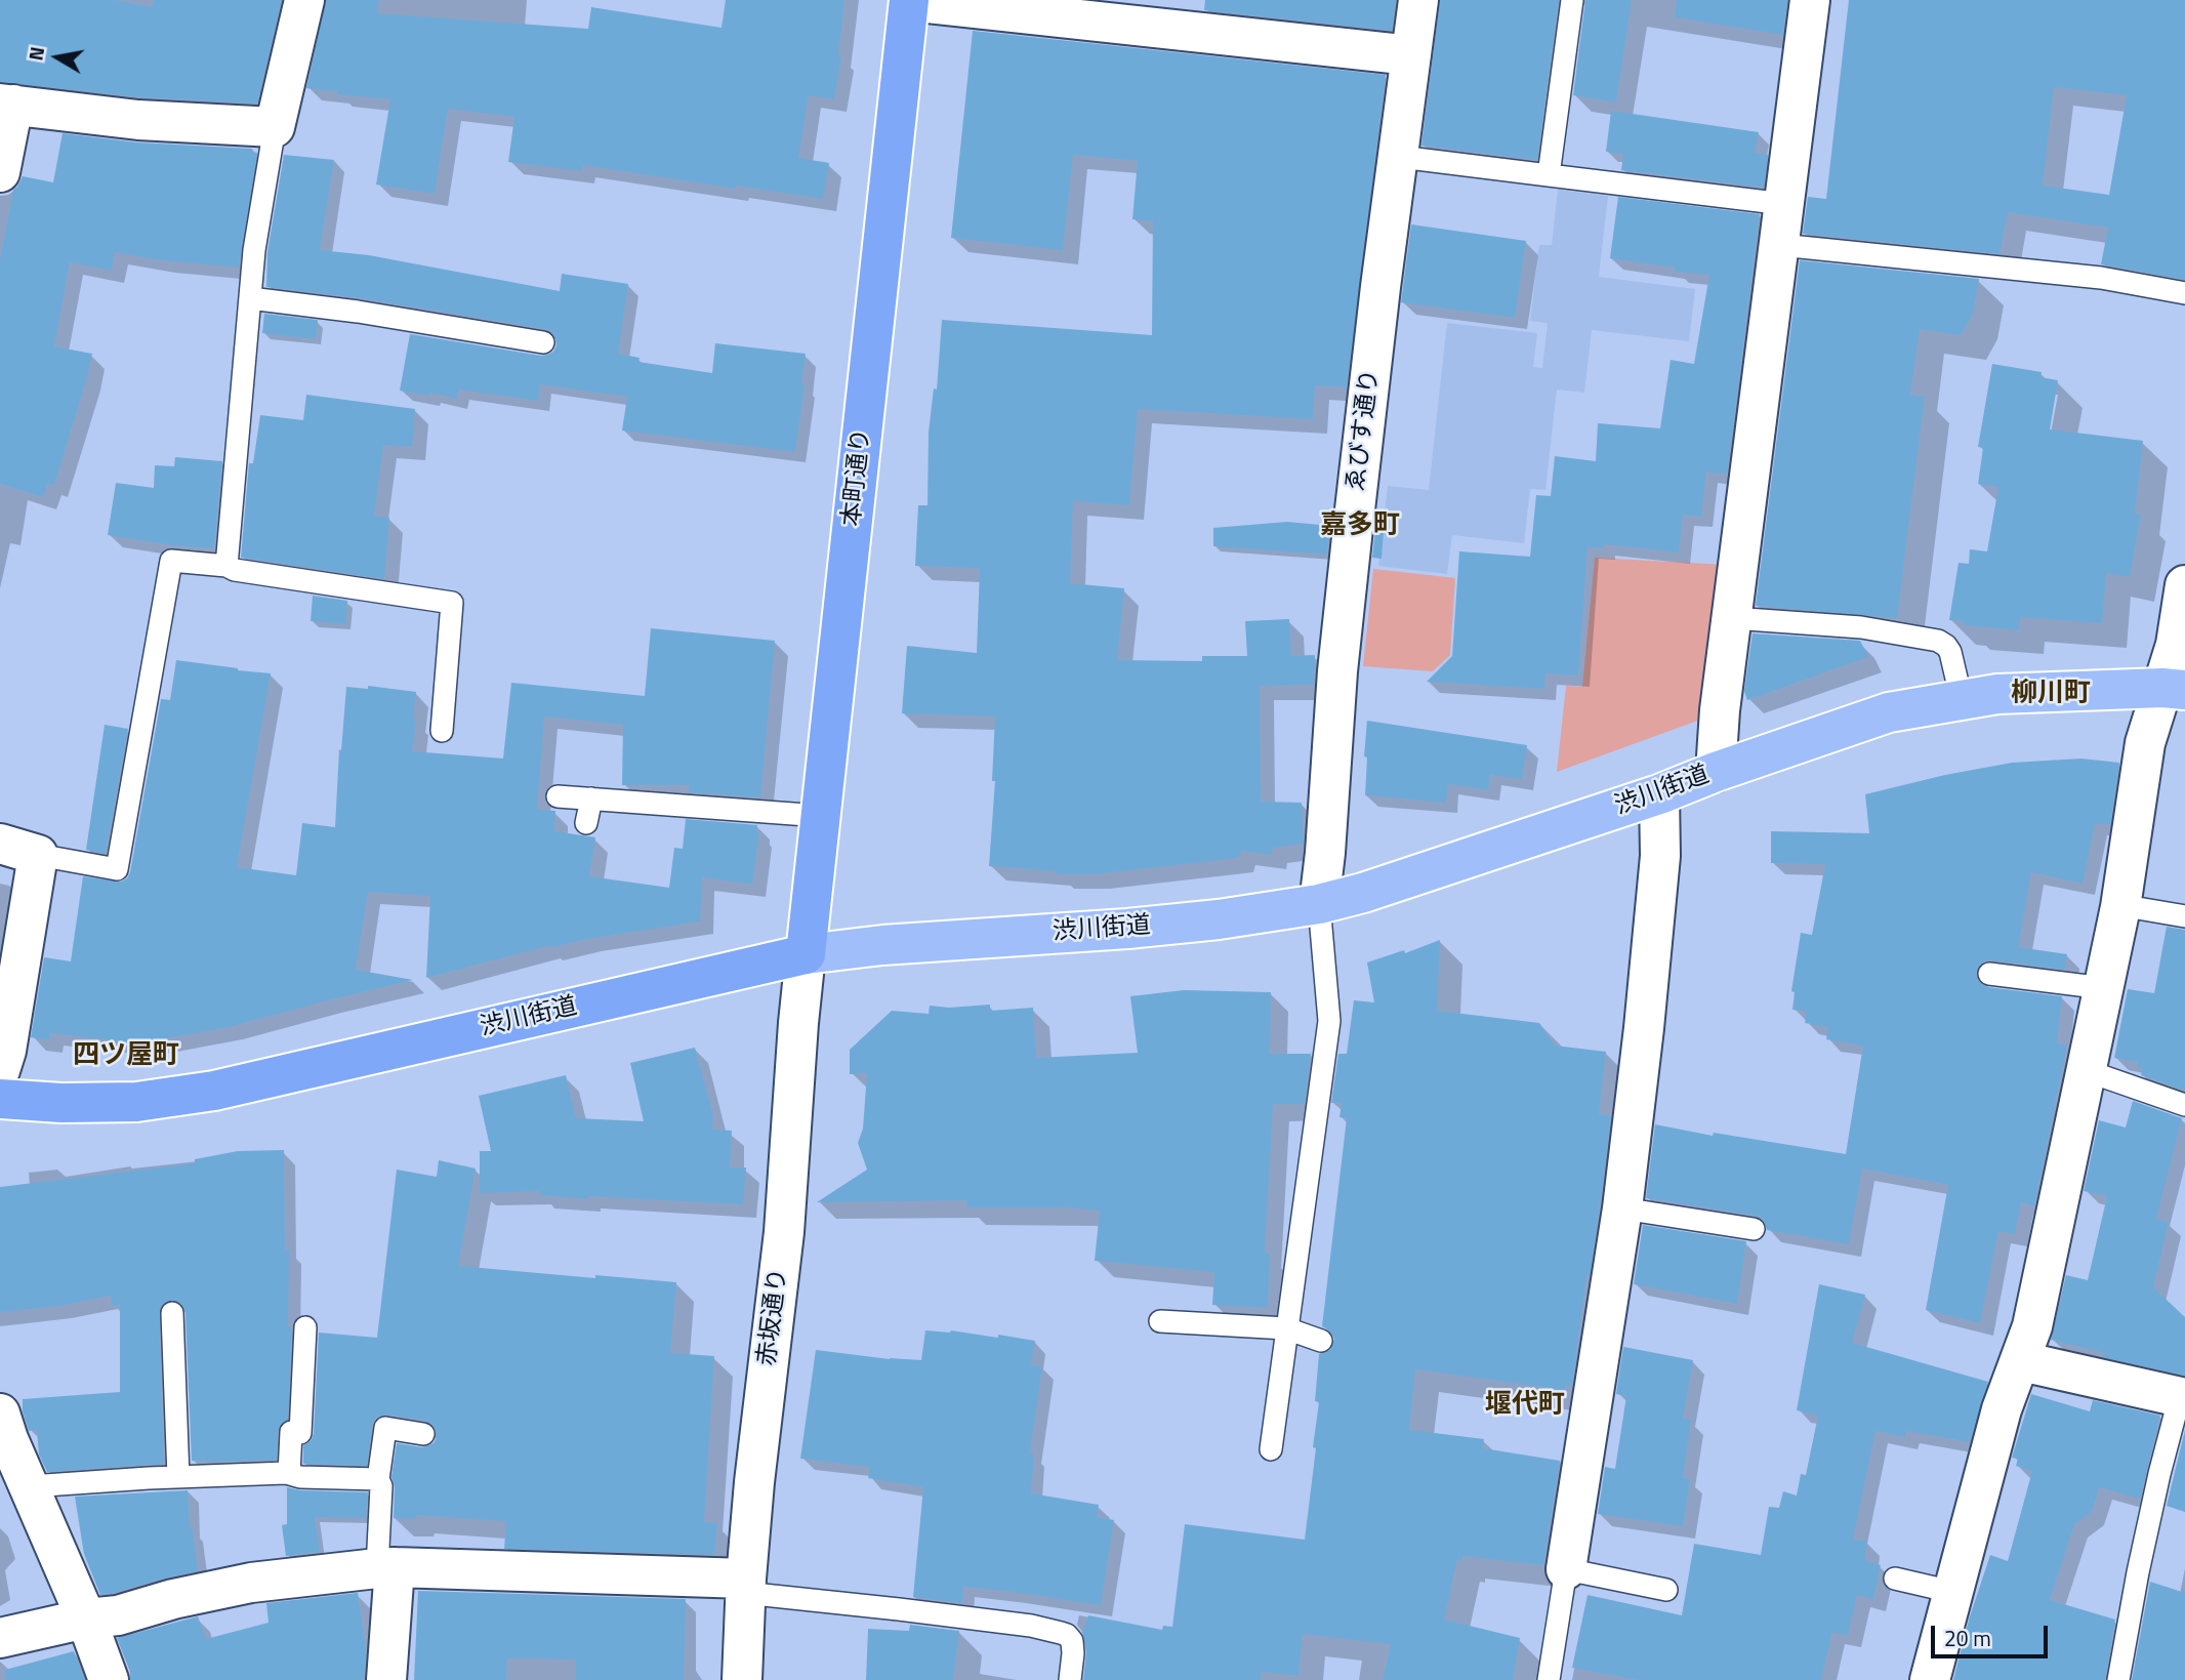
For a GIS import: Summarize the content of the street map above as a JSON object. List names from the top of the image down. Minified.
{"streets":{"highway":["本町通り","渋川街道"],"street":["ゑびす通り","赤坂通り"]},"crossings":[["ゑびす通り","渋川街道"],["本町通り","渋川街道"],["本町通り","赤坂通り"],["渋川街道","赤坂通り"]],"districts":["嘉多町","柳川町","四ツ屋町","堰代町"],"scale_bar":"20 m","north":"left"}
